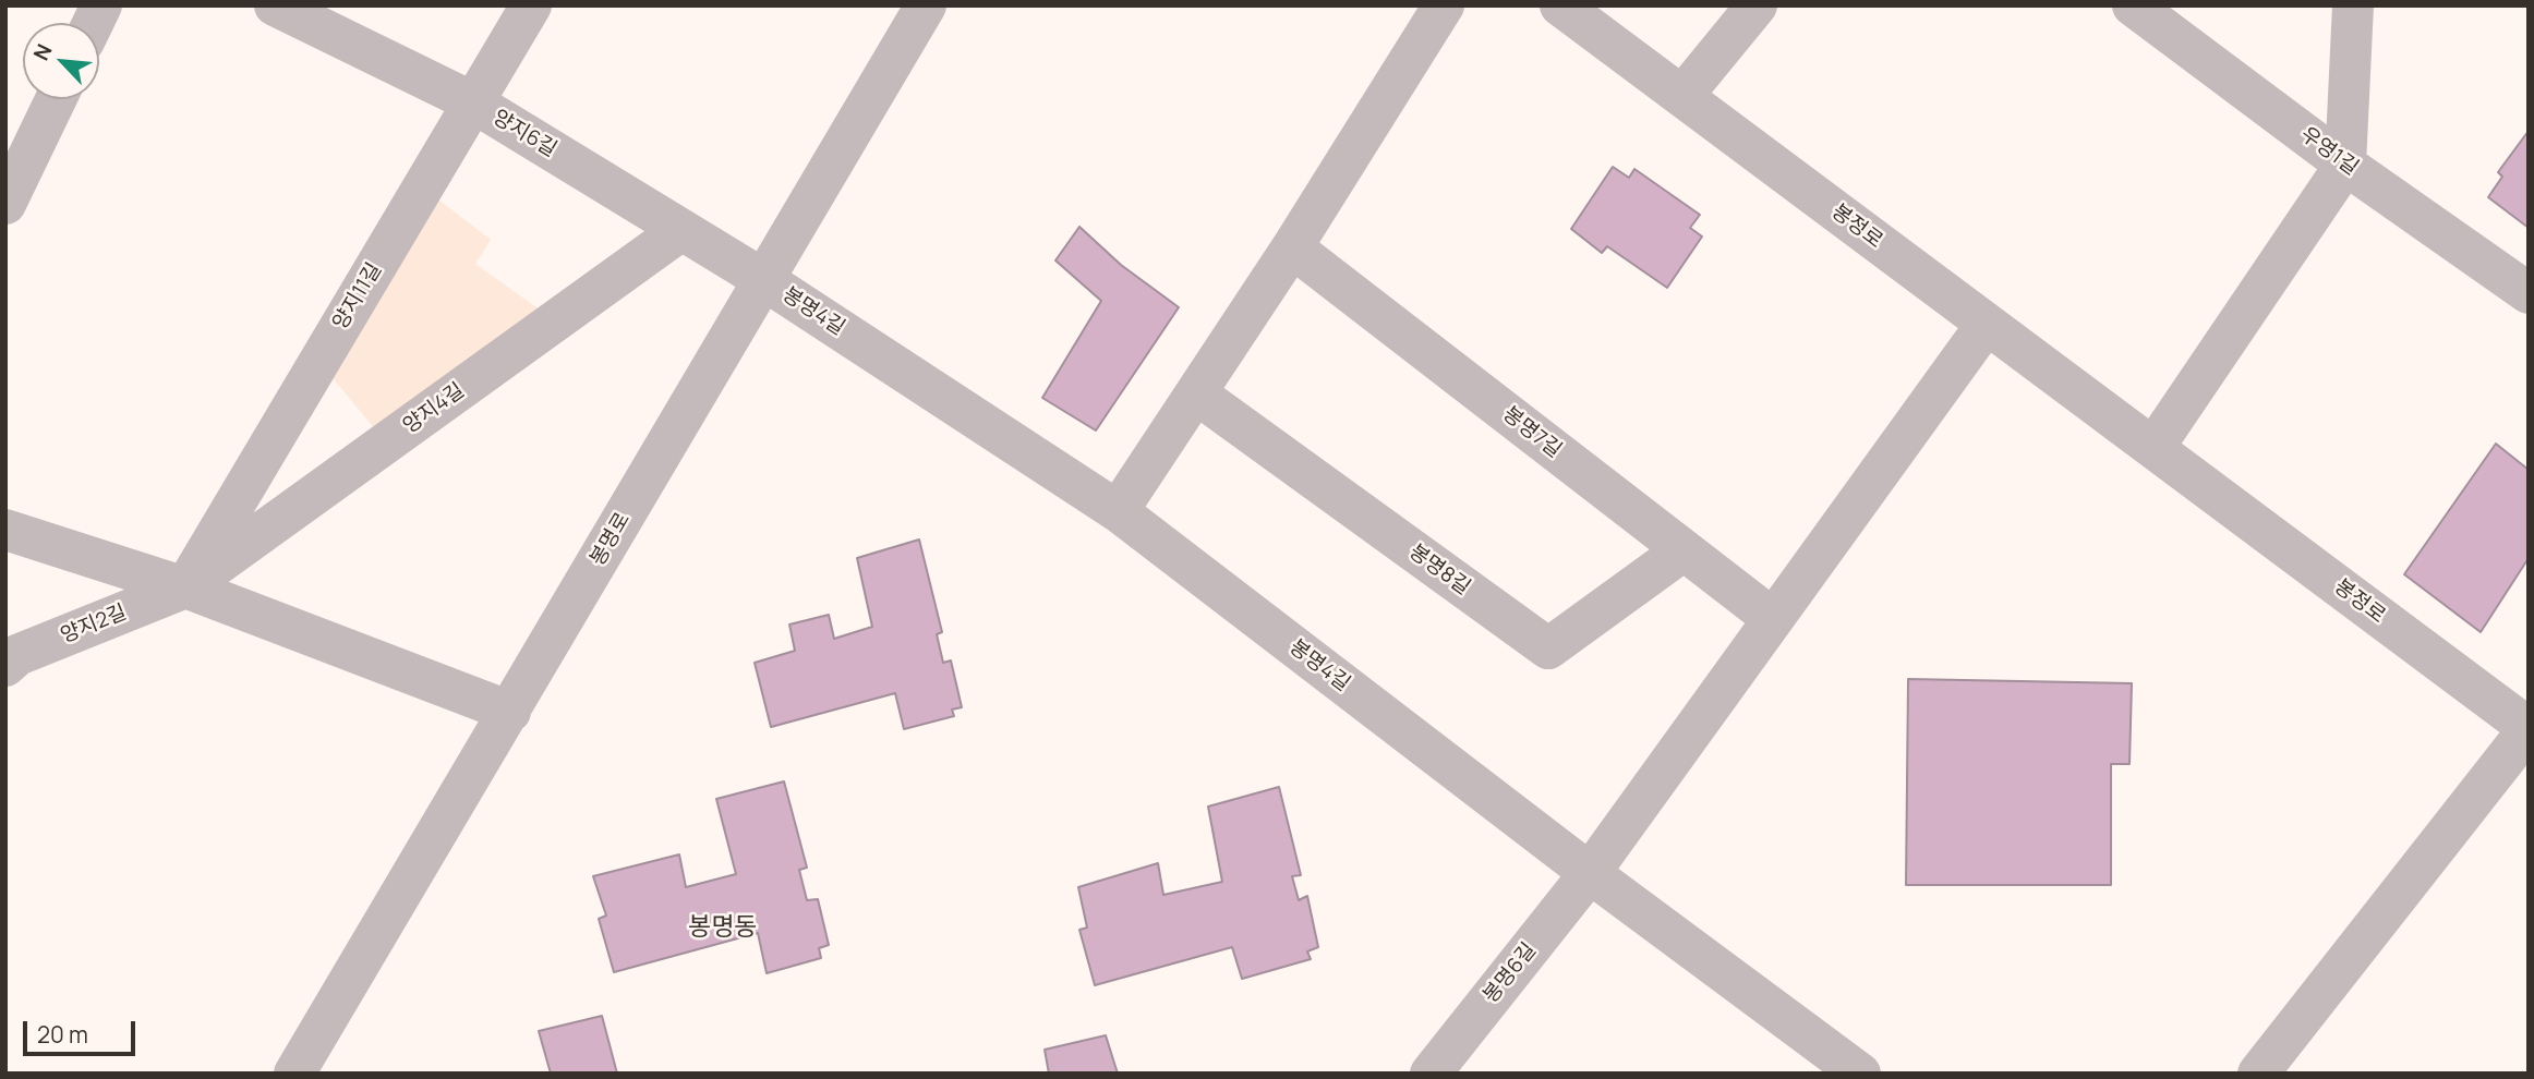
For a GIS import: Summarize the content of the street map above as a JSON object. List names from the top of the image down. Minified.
{"streets":{"street":["양지6길","우영1길","봉정로","양지11길","봉명4길","양지4길","봉명7길","봉명로","봉명8길","양지2길","봉명6길"]},"crossings":[["양지6길","양지11길"],["양지6길","봉명4길"],["양지6길","양지4길"],["양지6길","봉명로"],["양지11길","양지4길"],["양지11길","양지2길"],["봉명4길","봉명로"],["봉명4길","봉명6길"],["양지4길","양지2길"],["봉명7길","봉명8길"]],"districts":["봉명동"],"scale_bar":"20 m","north":"top left"}
